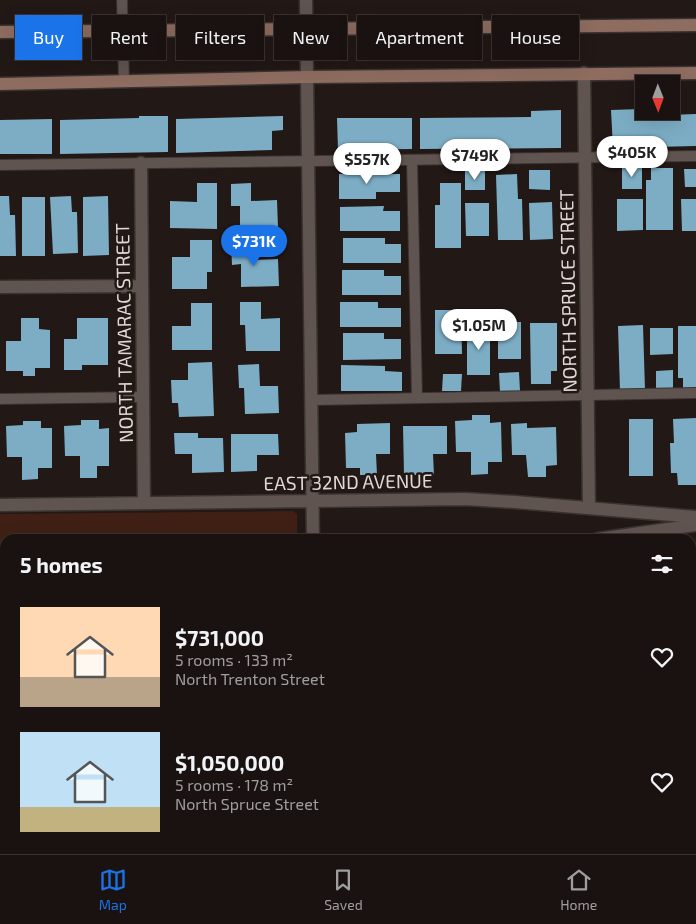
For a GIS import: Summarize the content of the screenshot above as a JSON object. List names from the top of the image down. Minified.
{"streets":{"street":["NORTH SPRUCE STREET","NORTH TAMARAC STREET","EAST 32ND AVENUE"]},"crossings":[["NORTH SPRUCE STREET","EAST 32ND AVENUE"],["NORTH TAMARAC STREET","EAST 32ND AVENUE"]],"north":"bottom","page":{"chip":["Buy","Rent","Filters","New","Apartment","House"],"price":["$405K","$749K","$557K","$731K","$1.05M"],"heading":"5 homes","list":[{"name":"$731,000","note":"5 rooms · 133 m² · North Trenton Street"},{"name":"$1,050,000","note":"5 rooms · 178 m² · North Spruce Street"}],"tabs":["Map","Saved","Home"]}}
